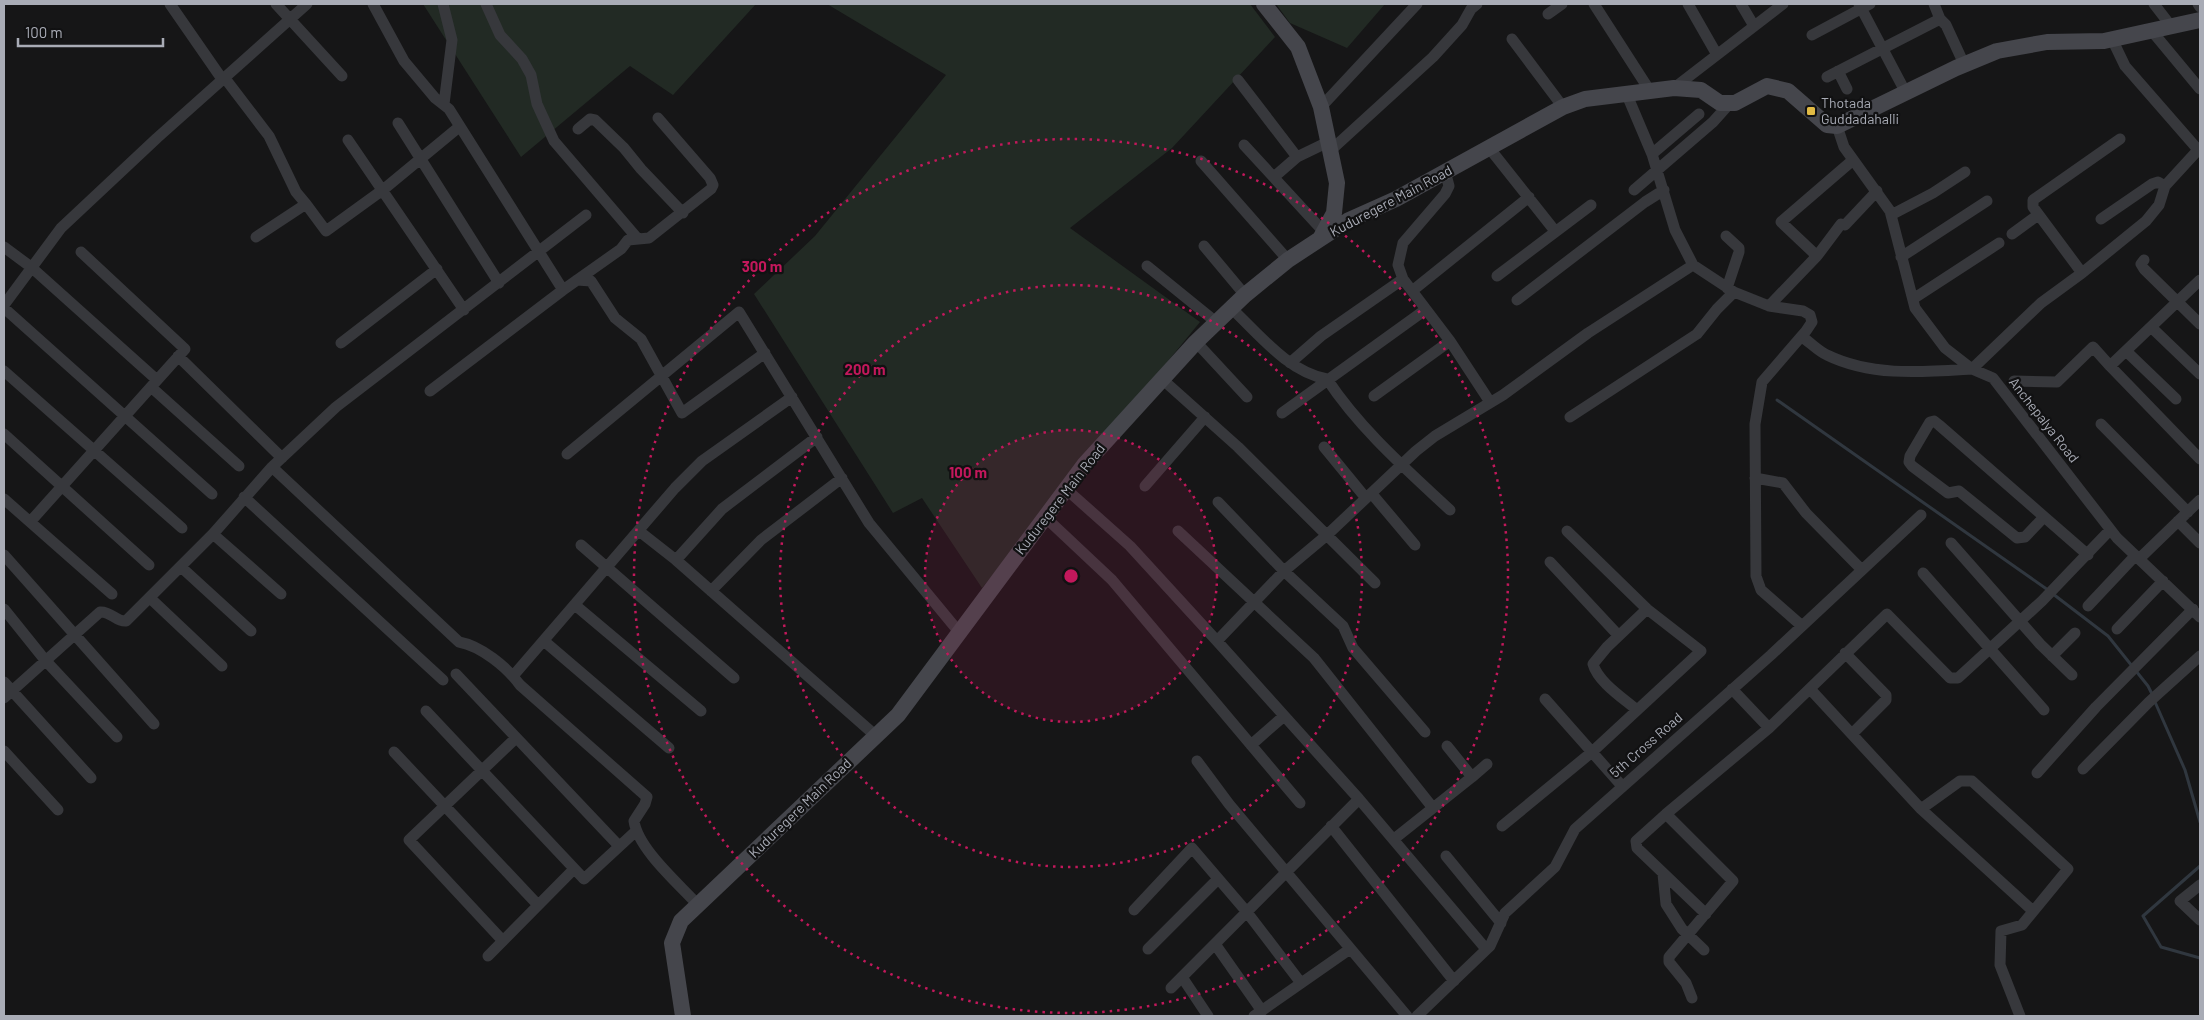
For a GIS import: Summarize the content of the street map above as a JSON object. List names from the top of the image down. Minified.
{"streets":{"street":["Kuduregere Main Road","Anchepalya Road","5th Cross Road"]},"places":{"transit":["Thotada Guddadahalli"]},"scale_bar":"100 m","rings":["300 m","200 m","100 m"]}
